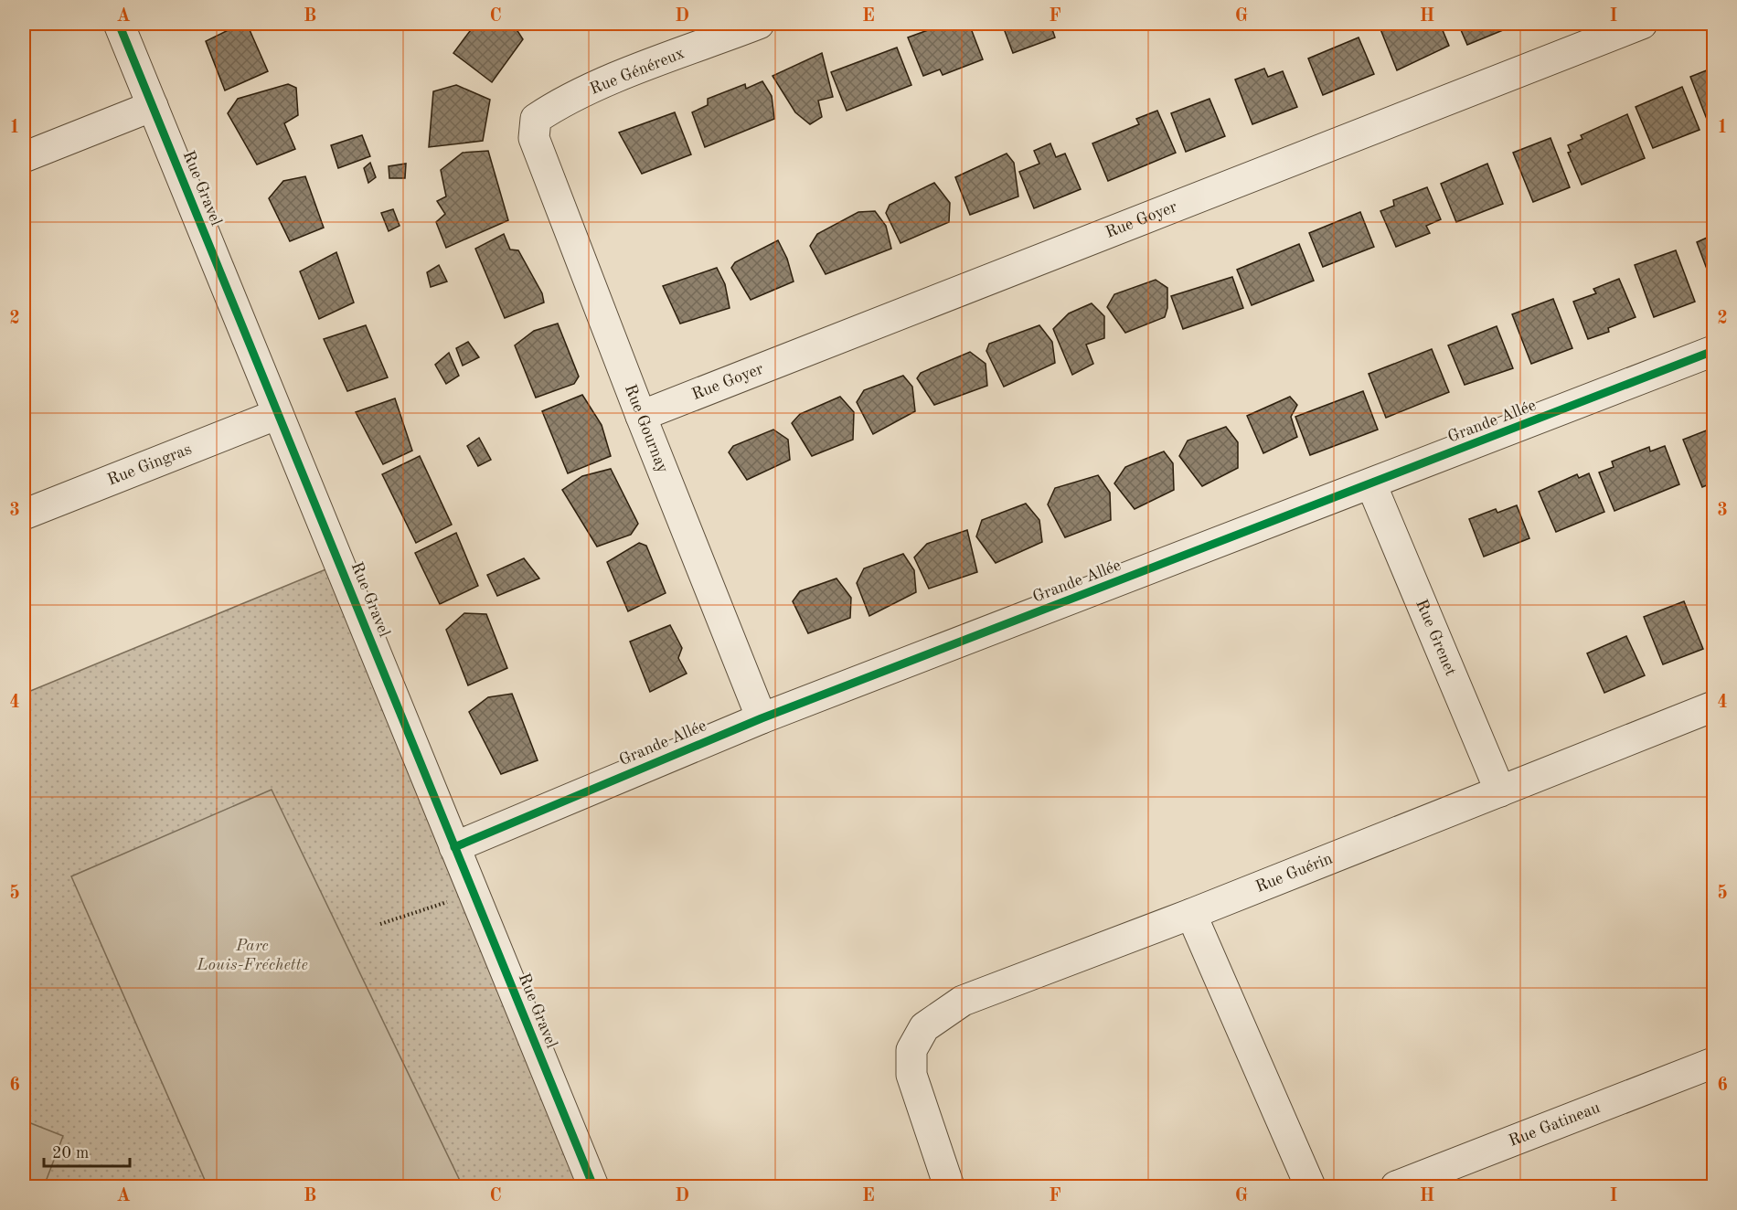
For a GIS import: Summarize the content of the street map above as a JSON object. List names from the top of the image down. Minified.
{"streets":{"street":["Rue Généreux","Rue Gravel","Rue Goyer","Grande Allée","Rue Gournay","Rue Gingras","Rue Grenet","Rue Guérin","Rue Gatineau"]},"crossings":[["Rue Généreux","Rue Gournay"],["Rue Gravel","Grande Allée"],["Rue Gravel","Rue Gingras"],["Rue Goyer","Rue Gournay"],["Grande Allée","Rue Gournay"],["Grande Allée","Rue Grenet"],["Rue Grenet","Rue Guérin"]],"parks":["Parc Louis-Fréchette"],"scale_bar":"20 m","grid":{"columns":["A","B","C","D","E","F","G","H","I"],"rows":["1","2","3","4","5","6"]}}
